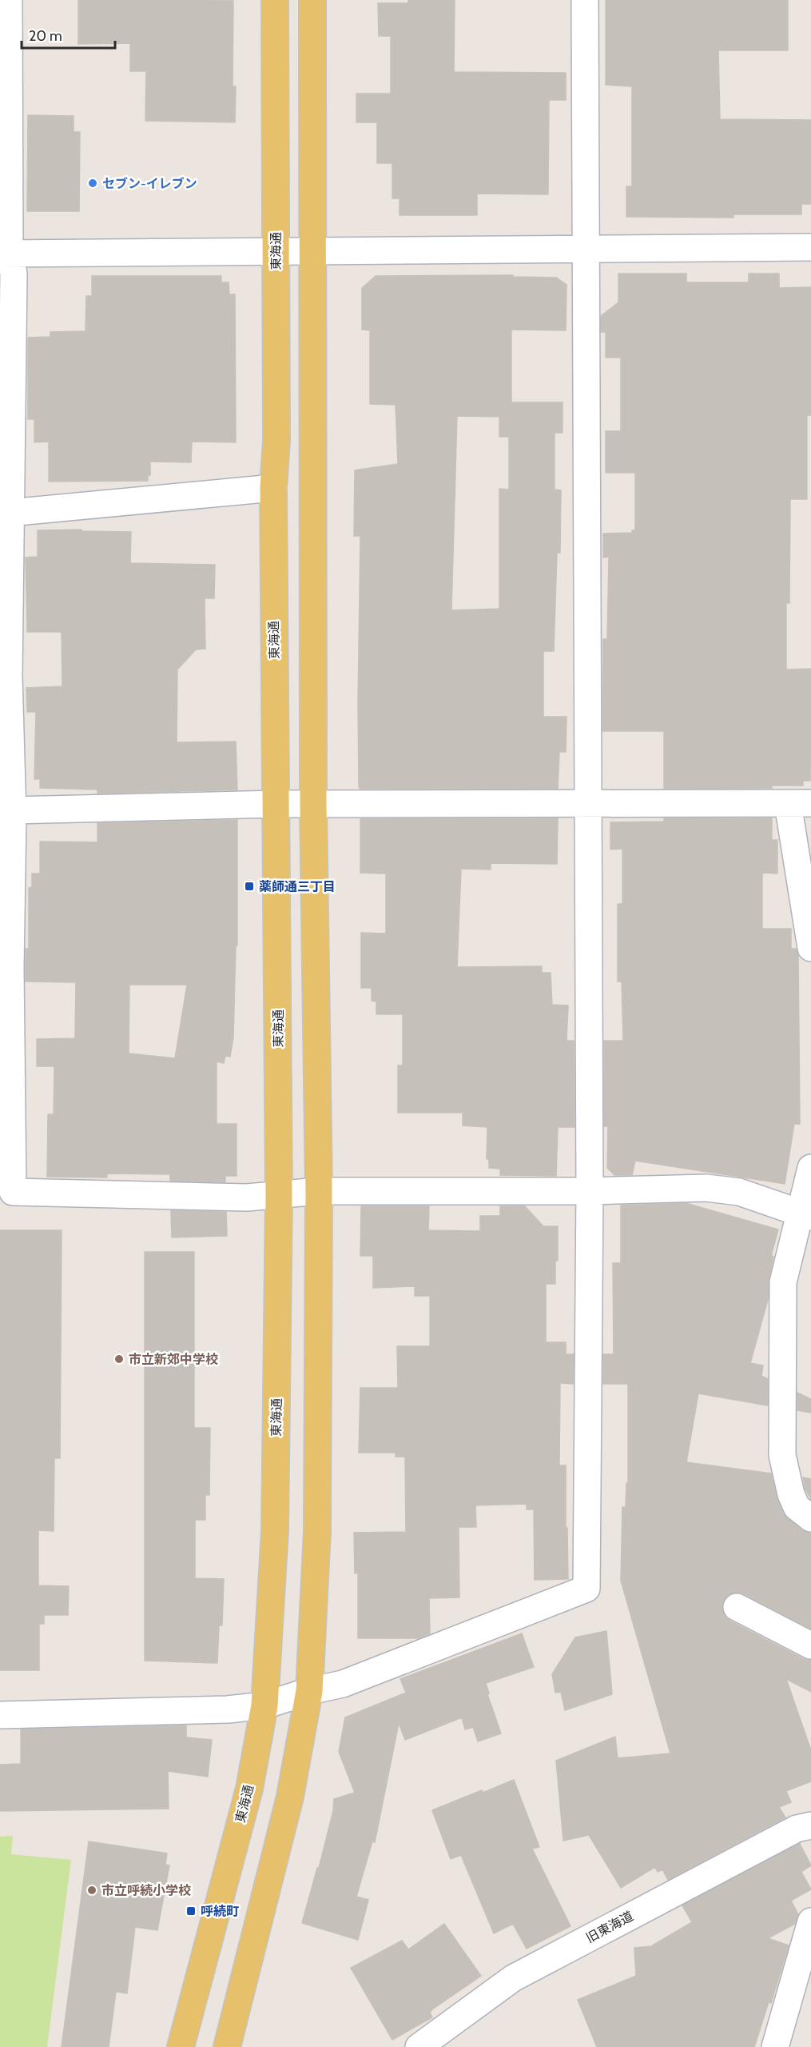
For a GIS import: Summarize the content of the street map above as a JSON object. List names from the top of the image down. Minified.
{"streets":{"main road":["東海通"],"street":["旧東海道"]},"places":{"other":["セブン-イレブン","市立新郊中学校","市立呼続小学校"],"transit":["薬師通三丁目","呼続町"]},"scale_bar":"20 m"}
